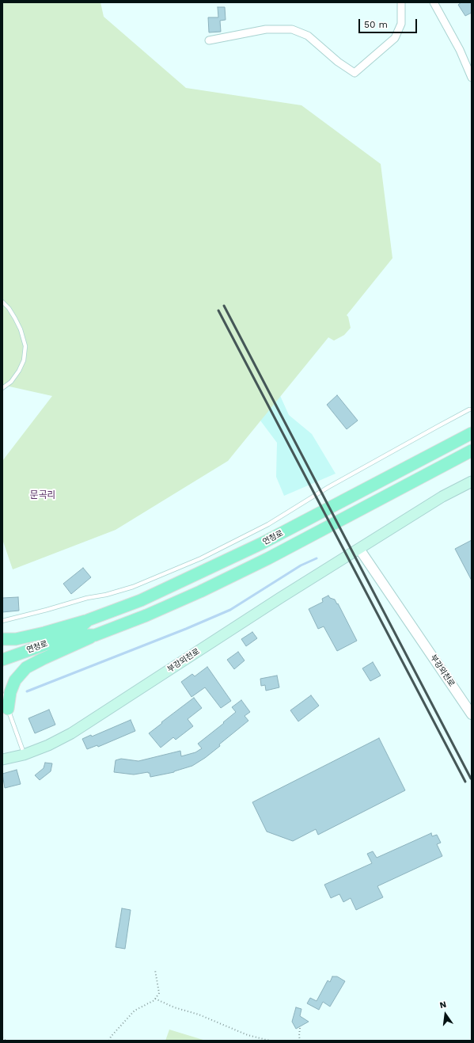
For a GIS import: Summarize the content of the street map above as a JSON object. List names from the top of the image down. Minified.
{"streets":{"main road":["연청로","부강외천로"]},"districts":["문곡리"],"scale_bar":"50 m","north":"top"}
